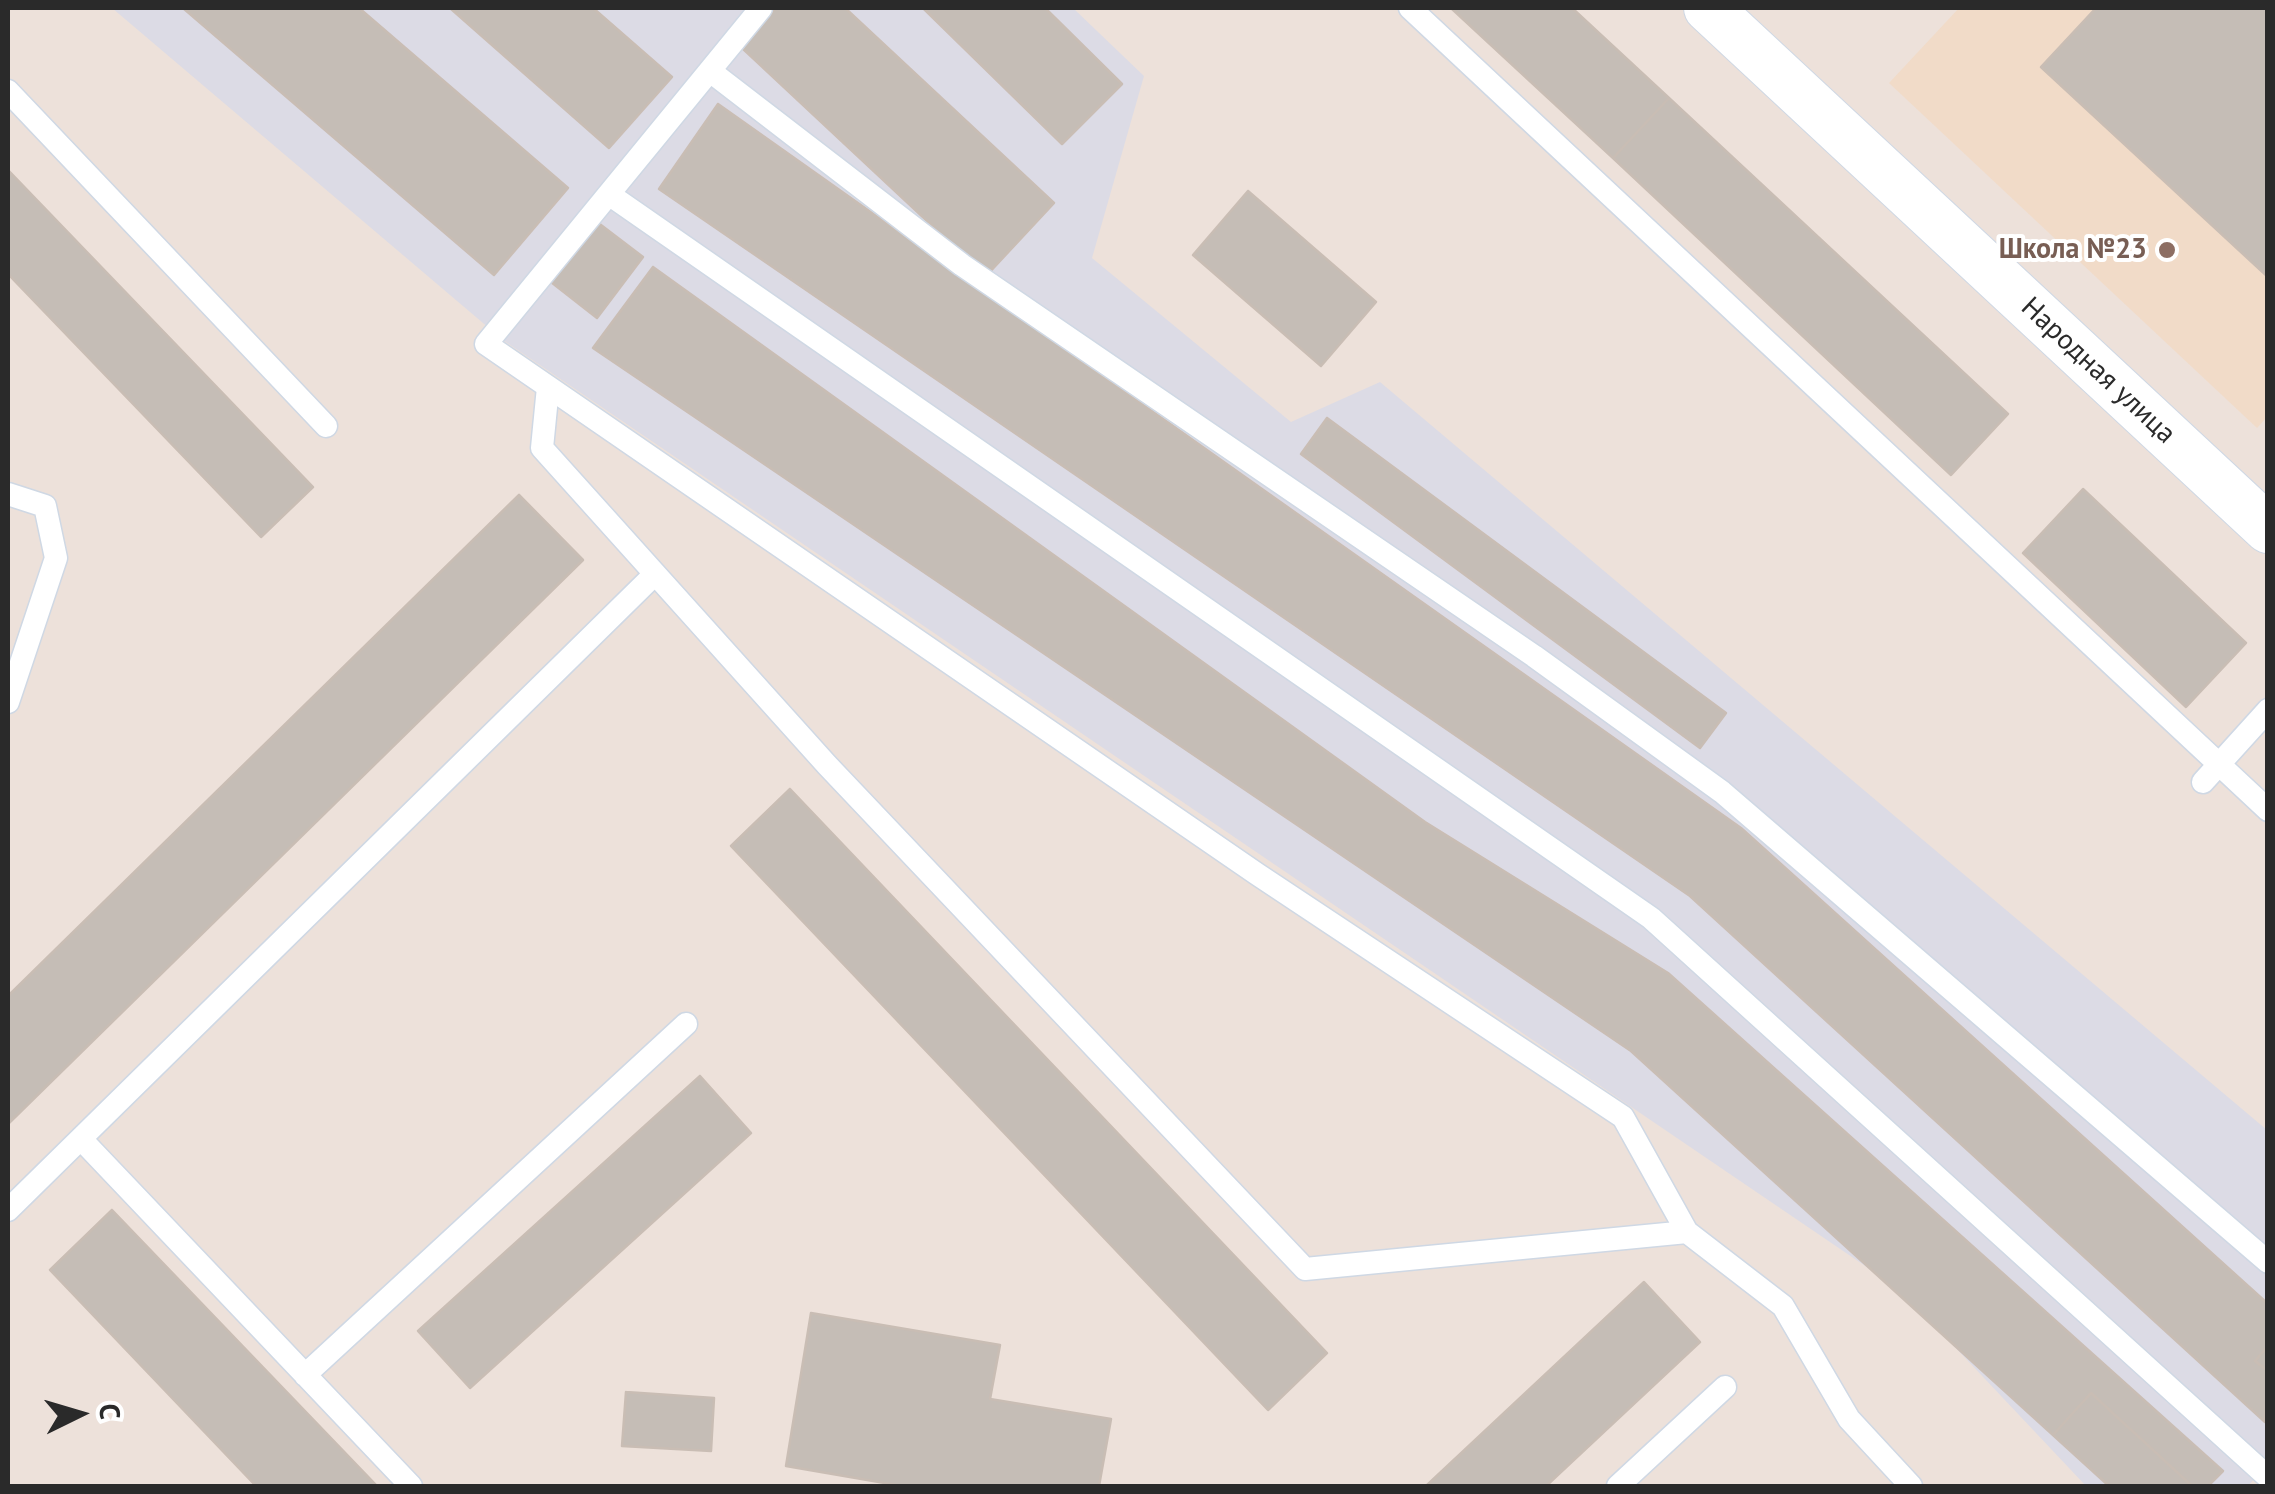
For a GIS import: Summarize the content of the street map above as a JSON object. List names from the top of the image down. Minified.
{"streets":{"street":["Народная улица"]},"places":["Школа №23"],"north":"right"}
